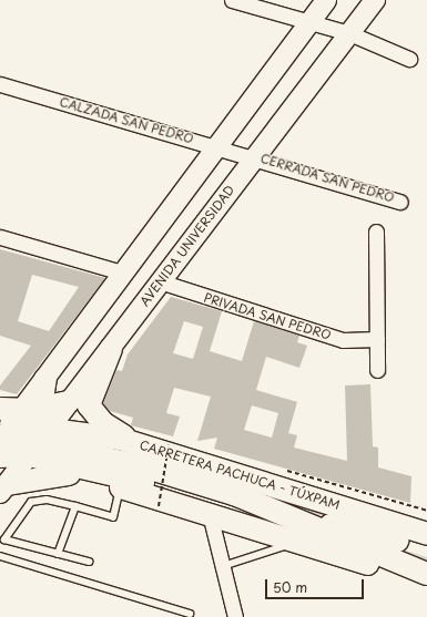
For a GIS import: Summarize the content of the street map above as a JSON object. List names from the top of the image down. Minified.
{"streets":{"main road":["AVENIDA UNIVERSIDAD","CARRETERA PACHUCA - TÚXPAM"],"street":["CALZADA SAN PEDRO","CERRADA SAN PEDRO","PRIVADA SAN PEDRO"]},"crossings":[["CALZADA SAN PEDRO","CERRADA SAN PEDRO"],["CALZADA SAN PEDRO","AVENIDA UNIVERSIDAD"],["CERRADA SAN PEDRO","AVENIDA UNIVERSIDAD"],["AVENIDA UNIVERSIDAD","PRIVADA SAN PEDRO"]],"scale_bar":"50 m"}
